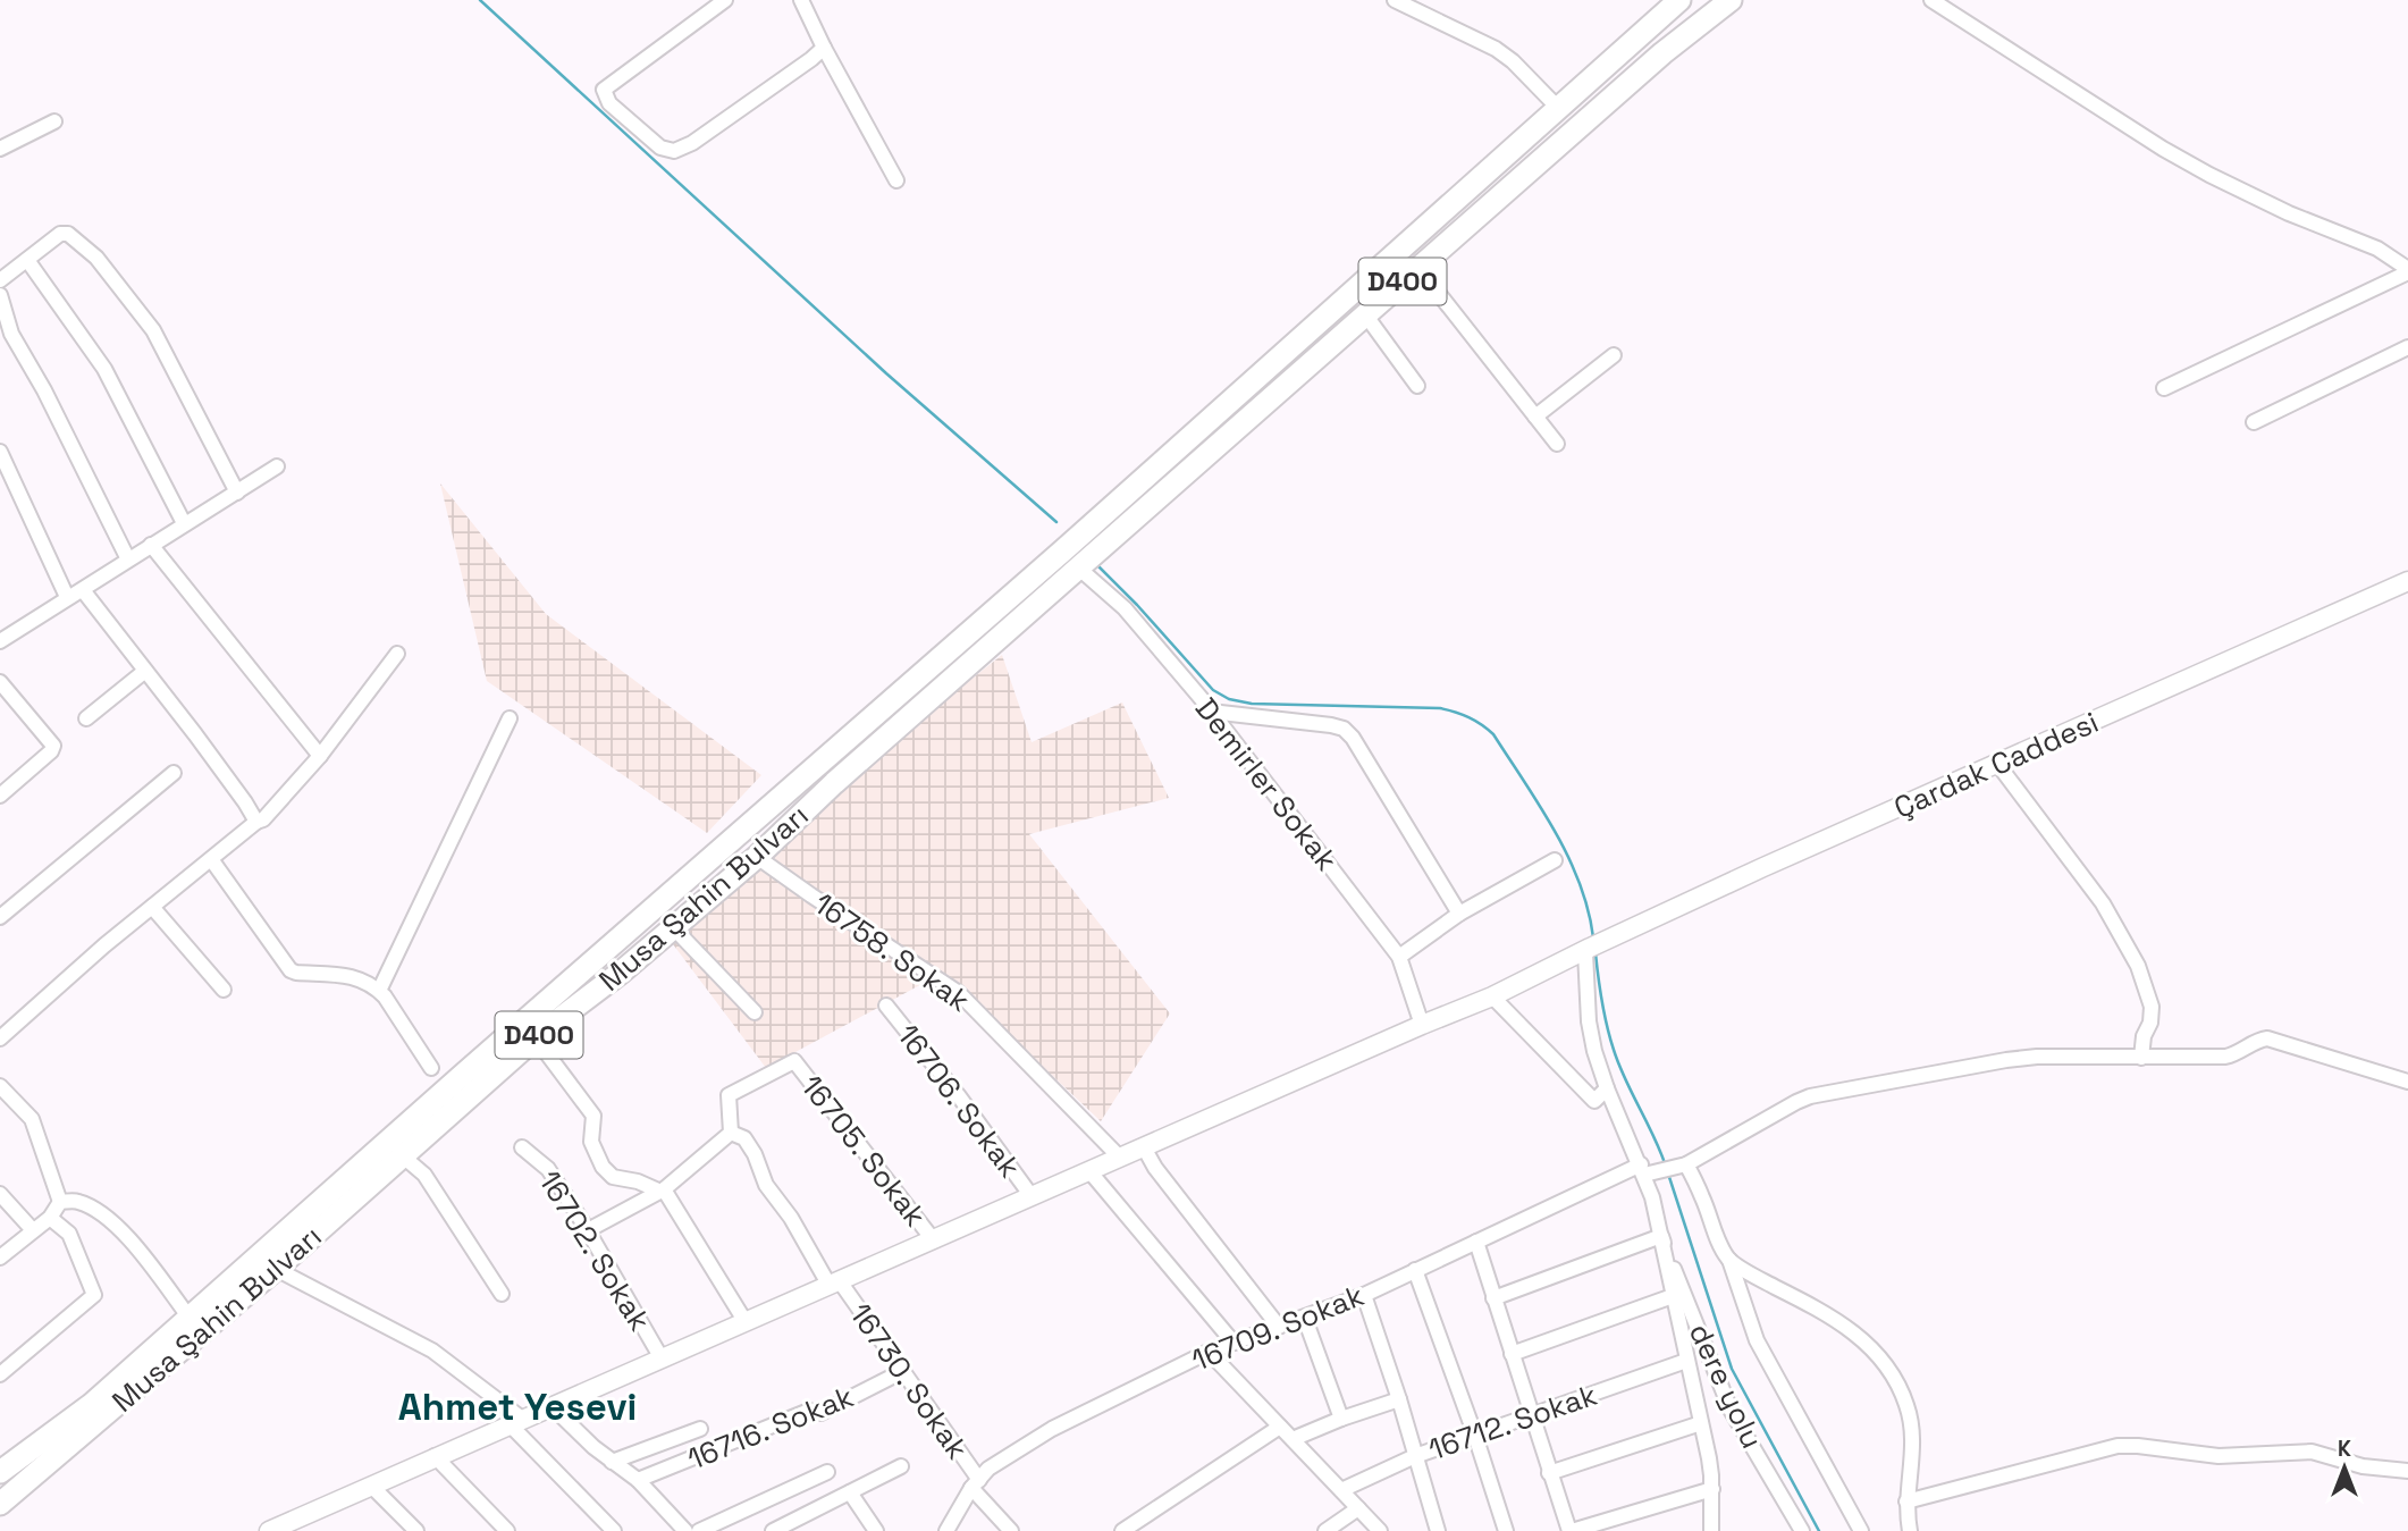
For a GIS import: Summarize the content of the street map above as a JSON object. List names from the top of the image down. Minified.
{"streets":{"highway":["D400","Musa Şahin Bulvarı"],"main road":["Çardak Caddesi"],"street":["Demirler Sokak","16758. Sokak","16706. Sokak","16705. Sokak","16702. Sokak","16709. Sokak","16730. Sokak","dere yolu","16712. Sokak","16716. Sokak"]},"crossings":[["D400","Demirler Sokak"],["D400","Musa Şahin Bulvarı"],["Çardak Caddesi","Demirler Sokak"],["Çardak Caddesi","16758. Sokak"],["Çardak Caddesi","16706. Sokak"],["Çardak Caddesi","16705. Sokak"],["Çardak Caddesi","16702. Sokak"],["Çardak Caddesi","16730. Sokak"],["Demirler Sokak","Musa Şahin Bulvarı"],["Musa Şahin Bulvarı","16758. Sokak"],["16705. Sokak","16730. Sokak"],["16709. Sokak","16730. Sokak"],["16730. Sokak","16716. Sokak"]],"districts":["Ahmet Yesevi"],"north":"top"}
